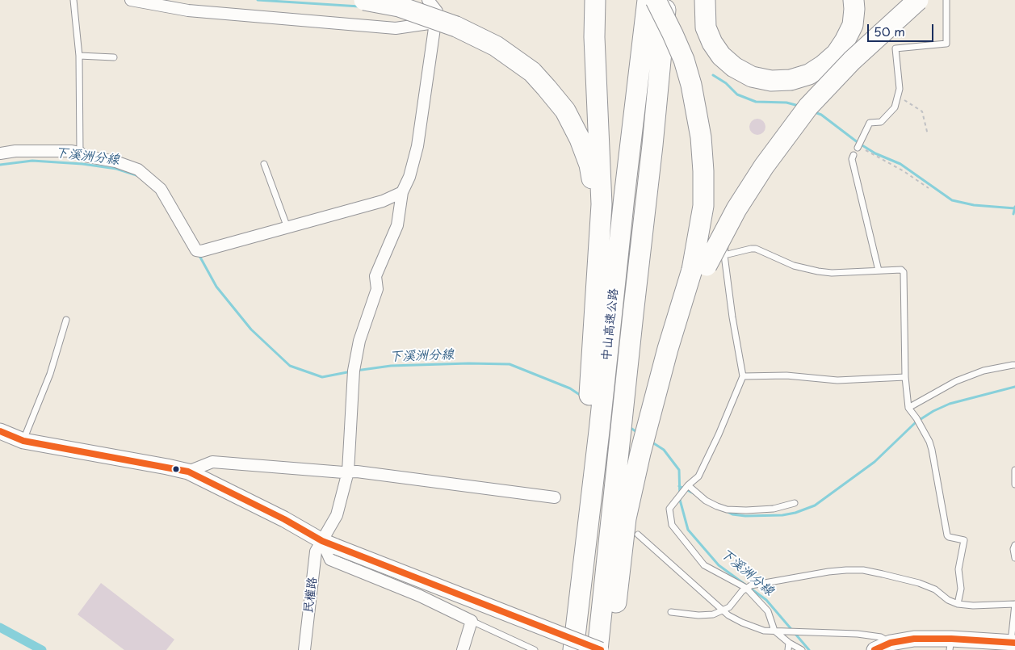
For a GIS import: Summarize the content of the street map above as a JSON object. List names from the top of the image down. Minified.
{"streets":{"highway":["中山高速公路"],"street":["民權路"]},"water":["下溪洲分線"],"scale_bar":"50 m"}
